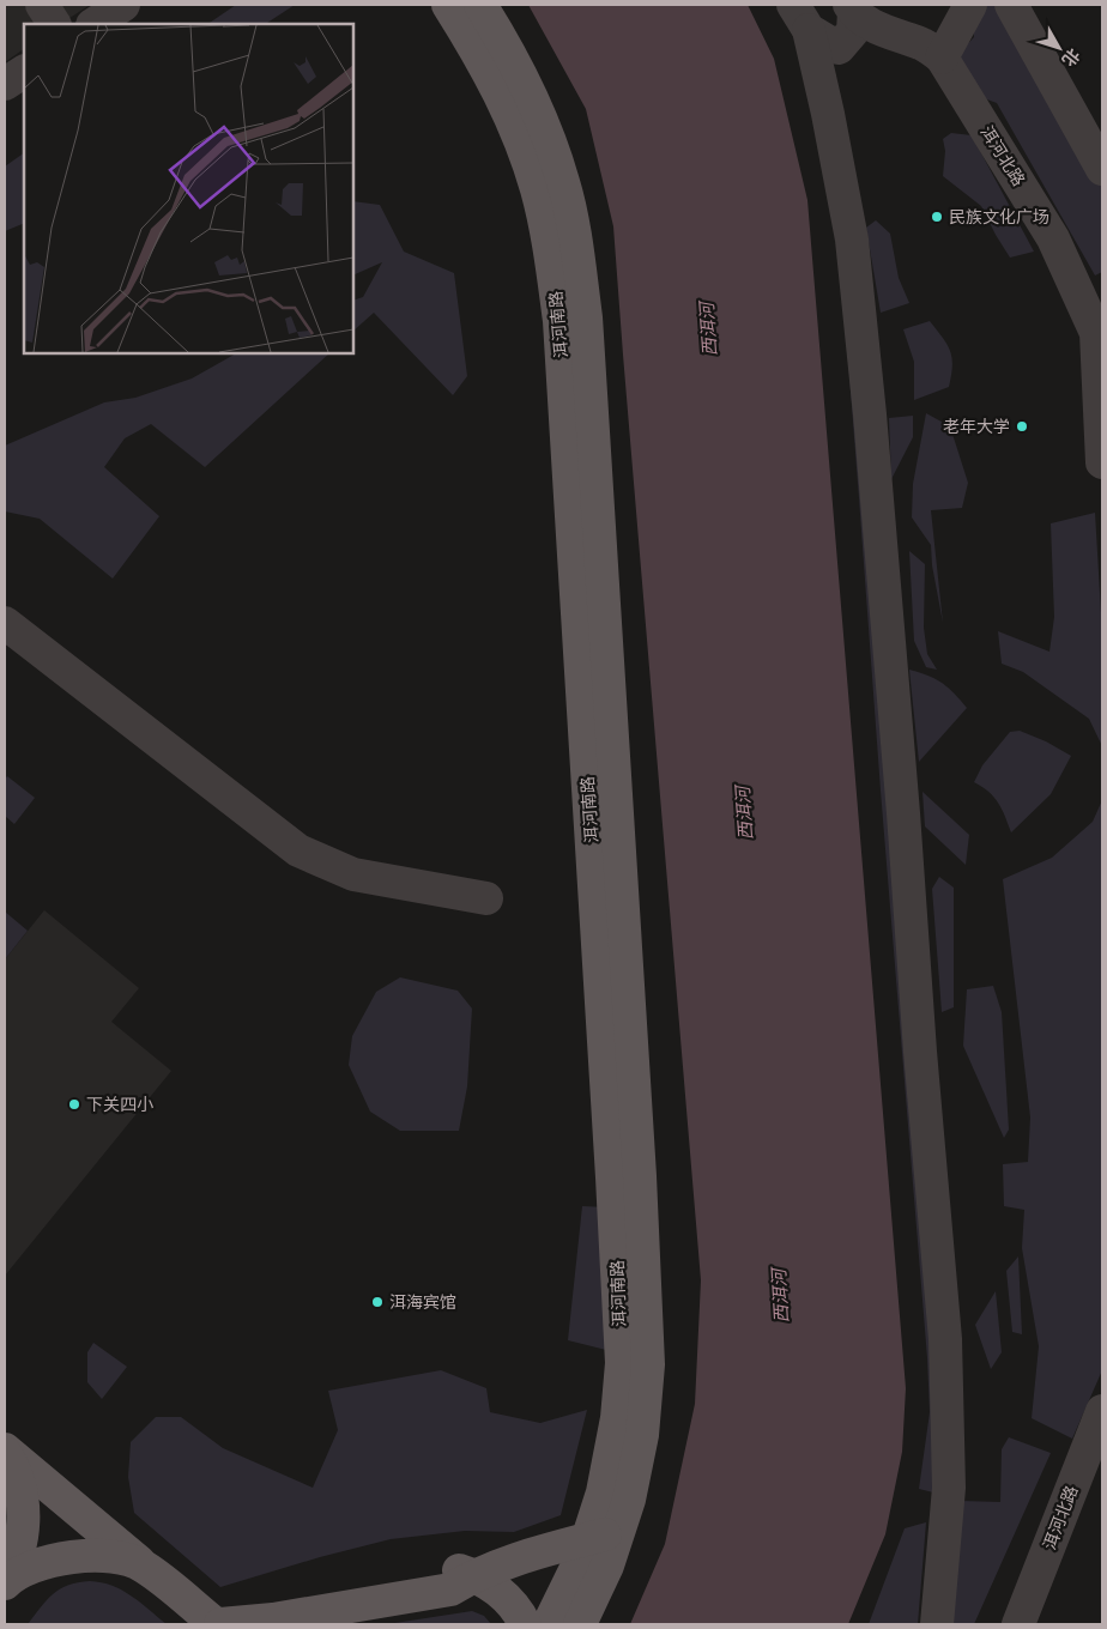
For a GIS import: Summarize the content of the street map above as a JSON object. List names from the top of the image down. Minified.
{"streets":{"main road":["洱河南路"],"street":["洱河北路"]},"water":["西洱河"],"places":["民族文化广场","老年大学","下关四小","洱海宾馆"],"north":"bottom right"}
